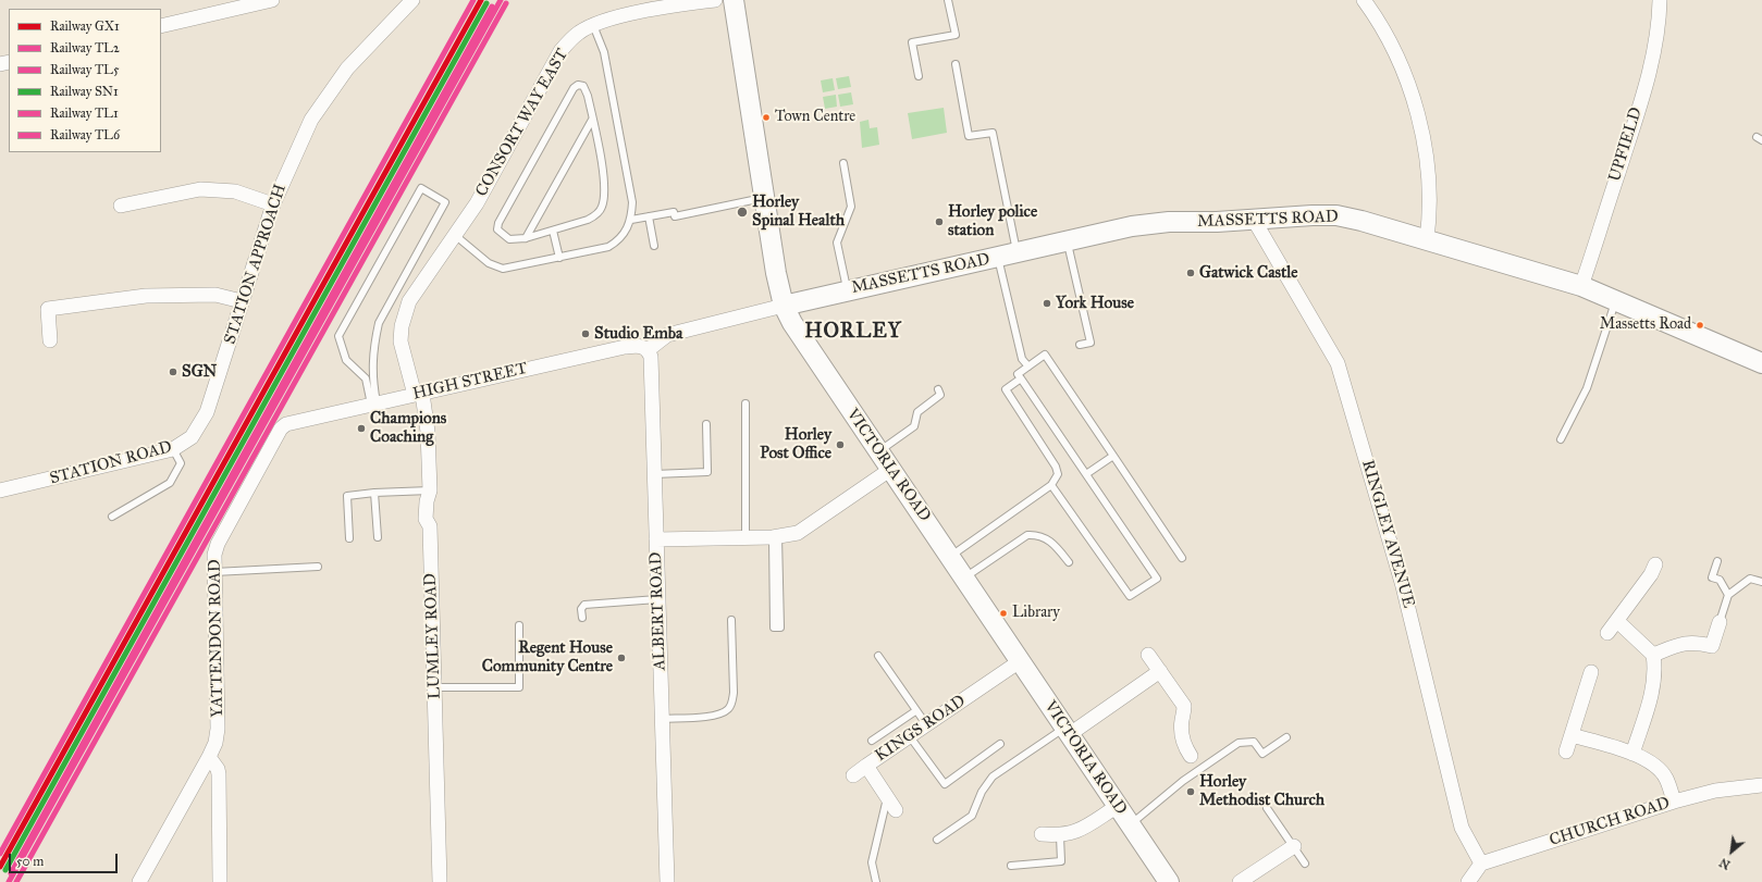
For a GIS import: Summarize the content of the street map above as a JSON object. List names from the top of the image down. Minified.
{"streets":{"street":["CONSORT WAY EAST","UPFIELD","MASSETTS ROAD","STATION APPROACH","HIGH STREET","STATION ROAD","VICTORIA ROAD","RINGLEY AVENUE","ALBERT ROAD","LUMLEY ROAD","YATTENDON ROAD","KINGS ROAD","CHURCH ROAD"]},"crossings":[["CONSORT WAY EAST","LUMLEY ROAD"],["UPFIELD","MASSETTS ROAD"],["MASSETTS ROAD","VICTORIA ROAD"],["MASSETTS ROAD","RINGLEY AVENUE"],["STATION APPROACH","STATION ROAD"],["HIGH STREET","ALBERT ROAD"],["HIGH STREET","LUMLEY ROAD"],["HIGH STREET","YATTENDON ROAD"],["VICTORIA ROAD","KINGS ROAD"],["RINGLEY AVENUE","CHURCH ROAD"]],"districts":["HORLEY"],"places":["Town Centre","Horley Spinal Health","Horley police station","Gatwick Castle","York House","Massetts Road","Studio Emba","SGN","Champions Coaching","Horley Post Office","Library","Regent House Community Centre","Horley Methodist Church"],"lines":["rail line GX1","rail line TL2","rail line TL1","rail line TL5","rail line SN1","rail line TL6"],"legend":["Railway GX1","Railway TL2","Railway TL5","Railway SN1","Railway TL1","Railway TL6"],"scale_bar":"50 m","north":"bottom left"}
